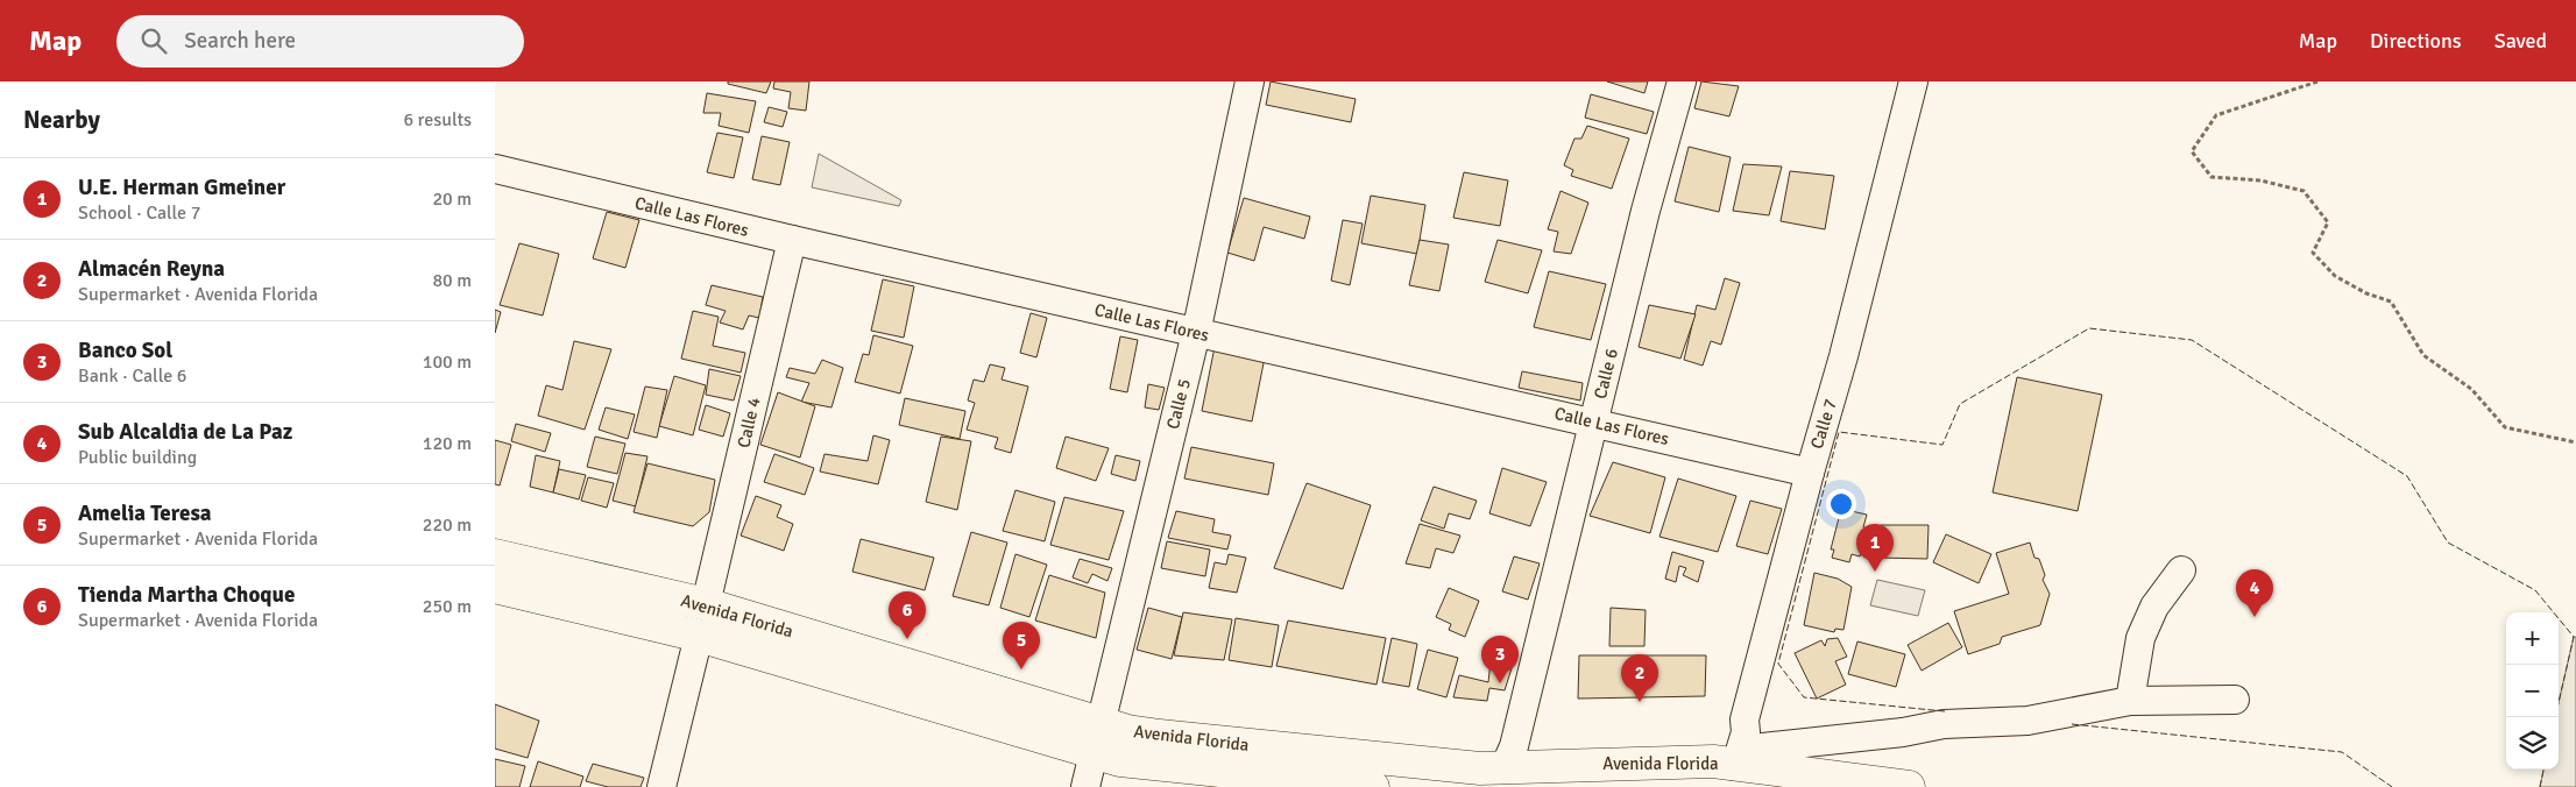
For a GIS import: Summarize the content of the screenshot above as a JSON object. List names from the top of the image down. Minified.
{"streets":{"main road":["Avenida Florida"],"street":["Calle Las Flores","Calle 6","Calle 5","Calle 4","Calle 7"]},"crossings":[["Calle Las Flores","Calle 6"],["Calle Las Flores","Calle 5"],["Calle Las Flores","Calle 4"],["Calle Las Flores","Calle 7"],["Calle 6","Avenida Florida"],["Calle 5","Avenida Florida"],["Calle 4","Avenida Florida"],["Calle 7","Avenida Florida"]],"page":{"header":"Map","search":"Search here","nav":["Map","Directions","Saved"],"heading":["Nearby","6 results"],"list":[{"mark":"1","name":"U.E. Herman Gmeiner","note":"School · Calle 7","value":"20 m"},{"mark":"2","name":"Almacén Reyna","note":"Supermarket · Avenida Florida","value":"80 m"},{"mark":"3","name":"Banco Sol","note":"Bank · Calle 6","value":"100 m"},{"mark":"4","name":"Sub Alcaldia de La Paz","note":"Public building","value":"120 m"},{"mark":"5","name":"Amelia Teresa","note":"Supermarket · Avenida Florida","value":"220 m"},{"mark":"6","name":"Tienda Martha Choque","note":"Supermarket · Avenida Florida","value":"250 m"}],"pins":["1","4","6","5","3","2"],"map_buttons":["+","−"]}}
